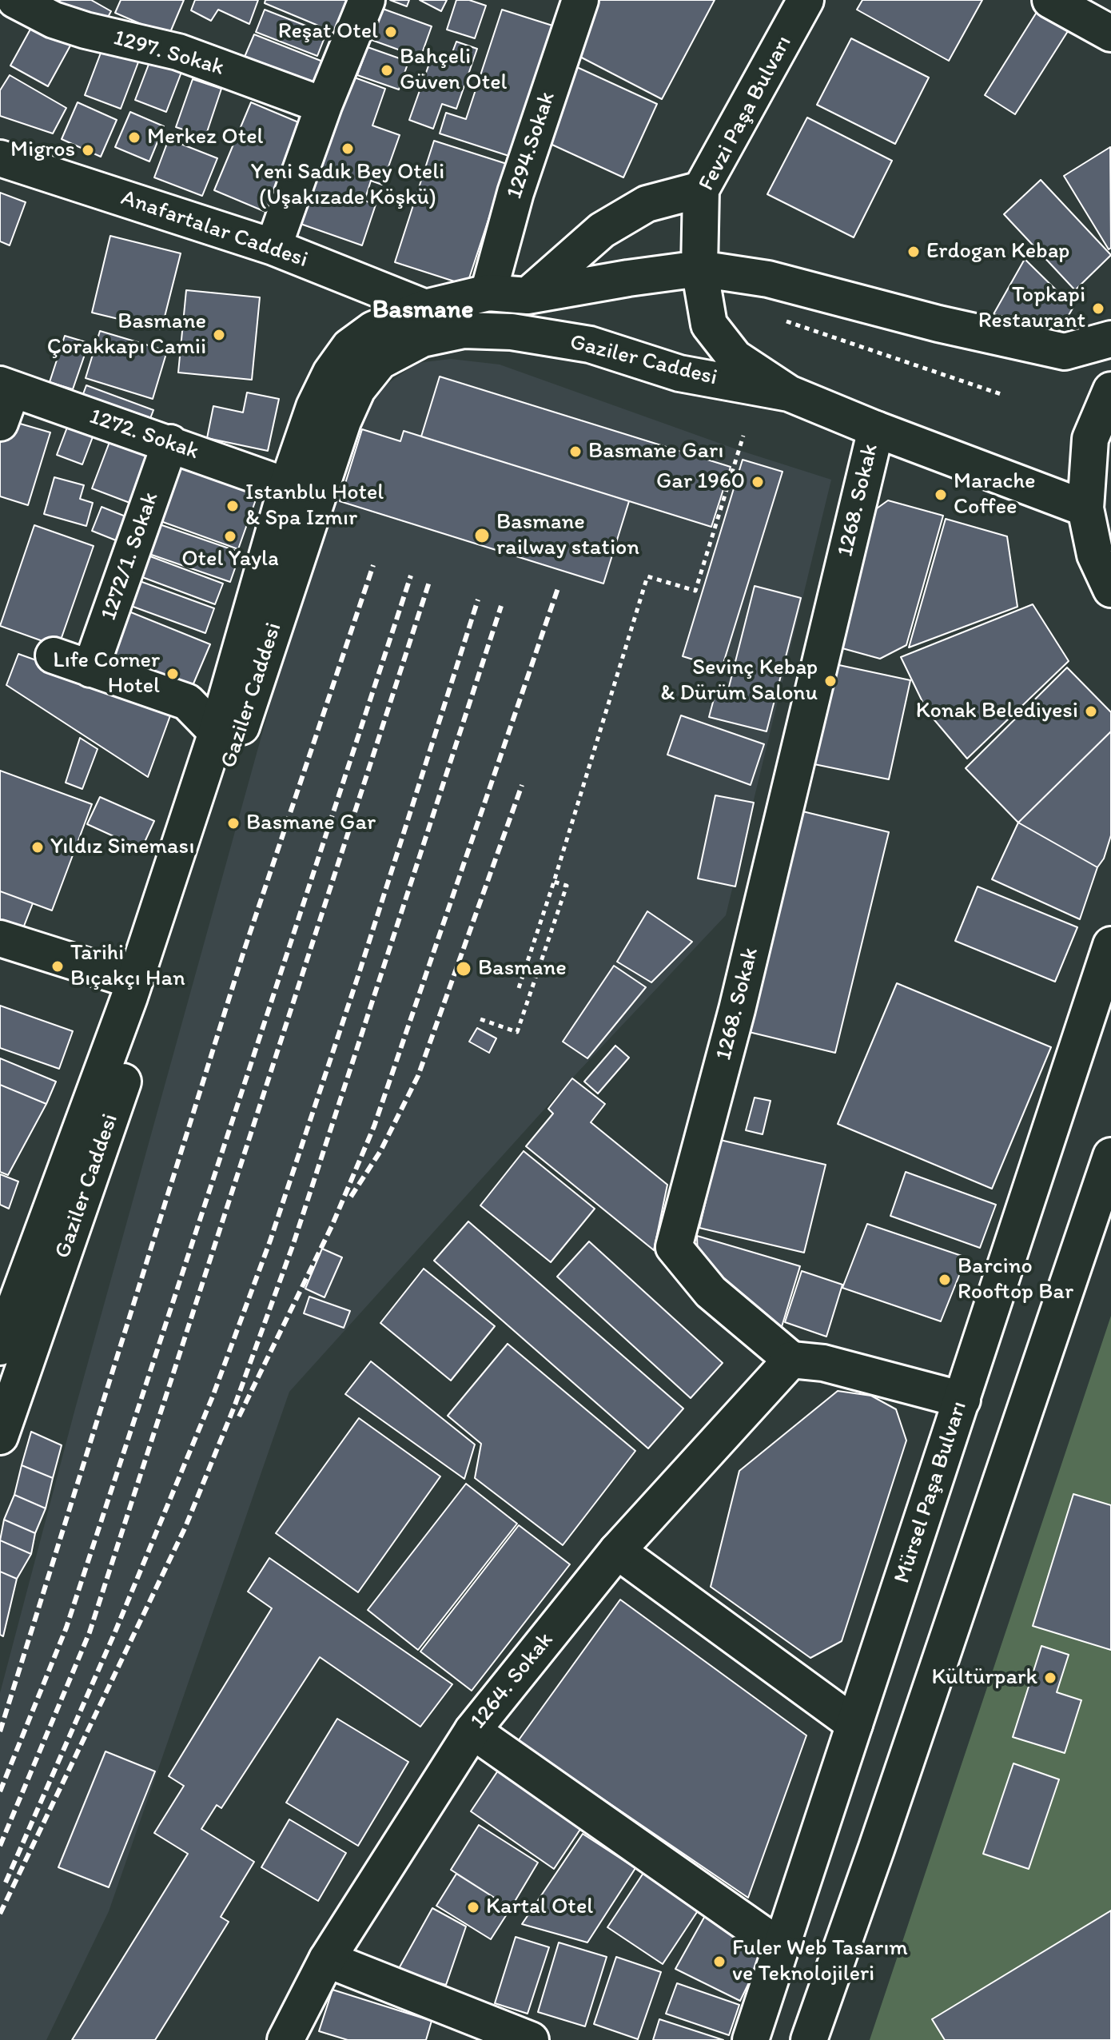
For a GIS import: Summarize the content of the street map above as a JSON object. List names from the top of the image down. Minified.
{"streets":{"main road":["1297. Sokak","Fevzi Paşa Bulvarı","1294.Sokak","Anafartalar Caddesi","Gaziler Caddesi","1272. Sokak","1268. Sokak","1272/1. Sokak","Mürsel Paşa Bulvarı","1264. Sokak"]},"crossings":[["Fevzi Paşa Bulvarı","Gaziler Caddesi"],["1294.Sokak","Gaziler Caddesi"],["Anafartalar Caddesi","Gaziler Caddesi"],["Gaziler Caddesi","1272. Sokak"],["1272. Sokak","1272/1. Sokak"],["1268. Sokak","1264. Sokak"]],"districts":["Basmane"],"places":["Reşat Otel","Bahçeli Güven Otel","Merkez Otel","Yeni Sadık Bey Oteli (Uşakızade Köşkü)","Migros","Erdogan Kebap","Topkapi Restaurant","Basmane Çorakkapı Camii","Basmane Garı","Gar 1960","Marache Coffee","Istanblu Hotel & Spa Izmır","Basmane railway station","Otel Yayla","Lıfe Corner Hotel","Sevinç Kebap & Dürüm Salonu","Konak Belediyesi","Basmane Gar","Yıldız Sineması","Tarihi Bıçakçı Han","Basmane","Barcino Rooftop Bar","Kültürpark","Kartal Otel","Fuler Web Tasarım ve Teknolojileri"]}
